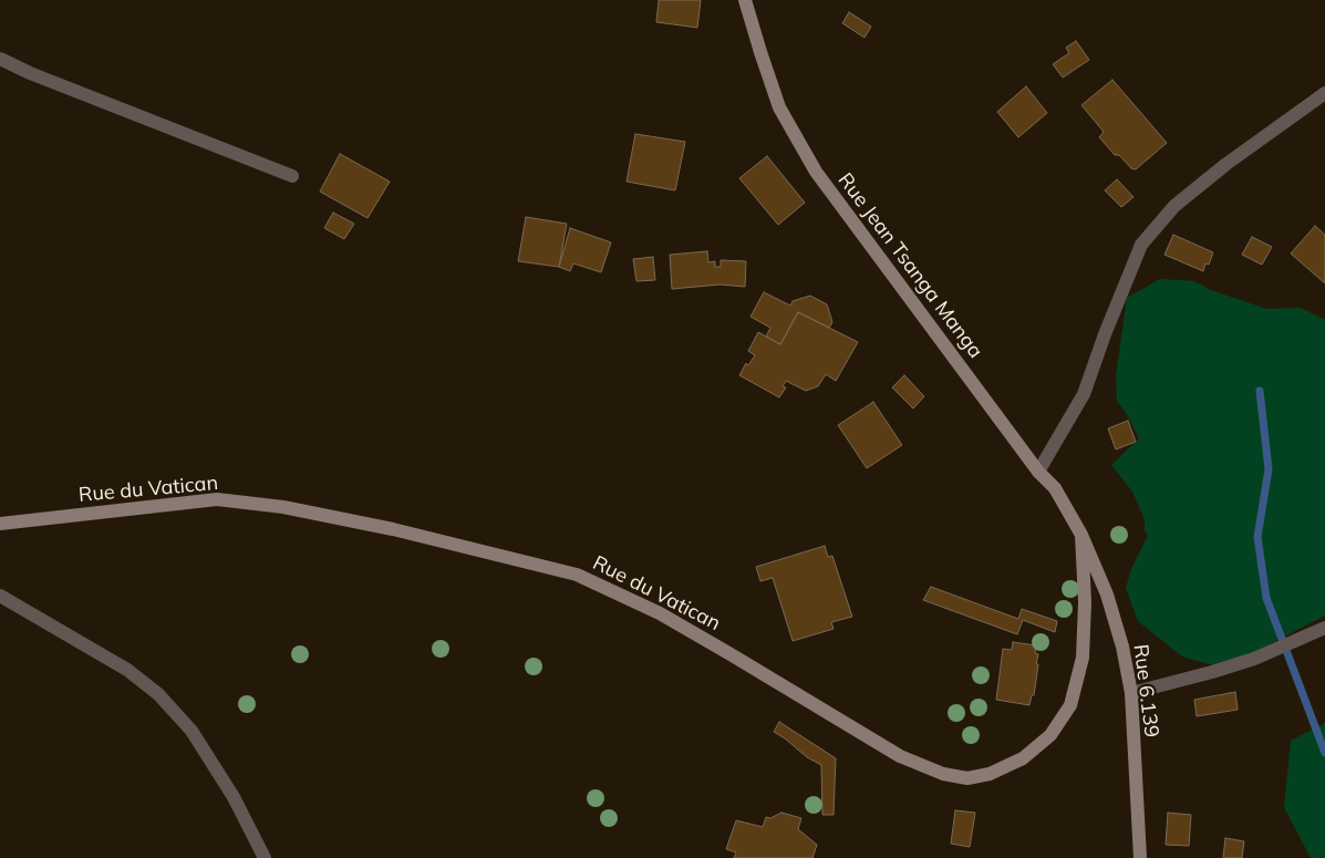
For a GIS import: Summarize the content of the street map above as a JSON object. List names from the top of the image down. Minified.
{"streets":{"street":["Rue Jean Tsanga Manga","Rue du Vatican","Rue 6.139"]},"crossings":[["Rue Jean Tsanga Manga","Rue du Vatican"],["Rue Jean Tsanga Manga","Rue 6.139"],["Rue du Vatican","Rue 6.139"]]}
